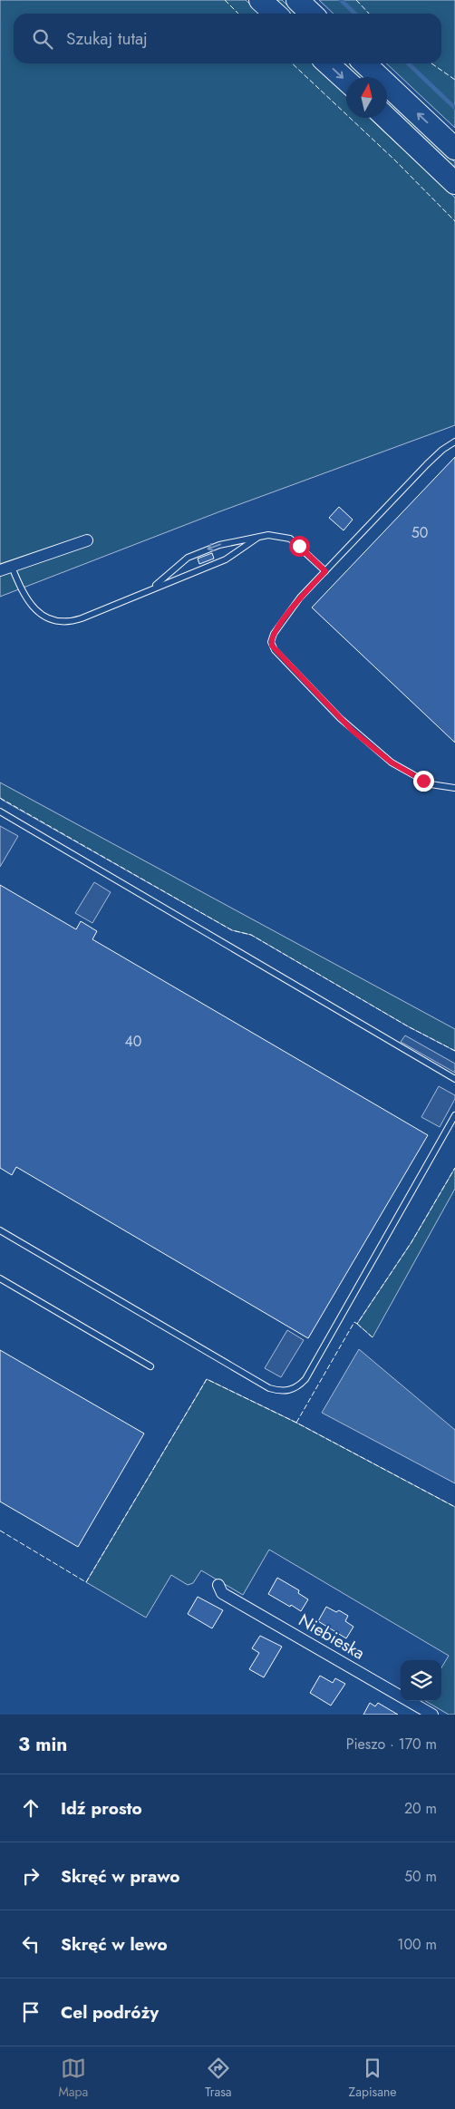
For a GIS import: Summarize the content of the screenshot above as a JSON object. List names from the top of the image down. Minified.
{"streets":{"street":["Niebieska"]},"house_numbers":["50","40"],"north":"top","page":{"search":"Szukaj tutaj","heading":["3 min","Pieszo · 170 m"],"list":[["Idź prosto","20 m"],["Skręć w prawo","50 m"],["Skręć w lewo","100 m"],"Cel podróży"],"nav":["Mapa","Trasa","Zapisane"]}}
